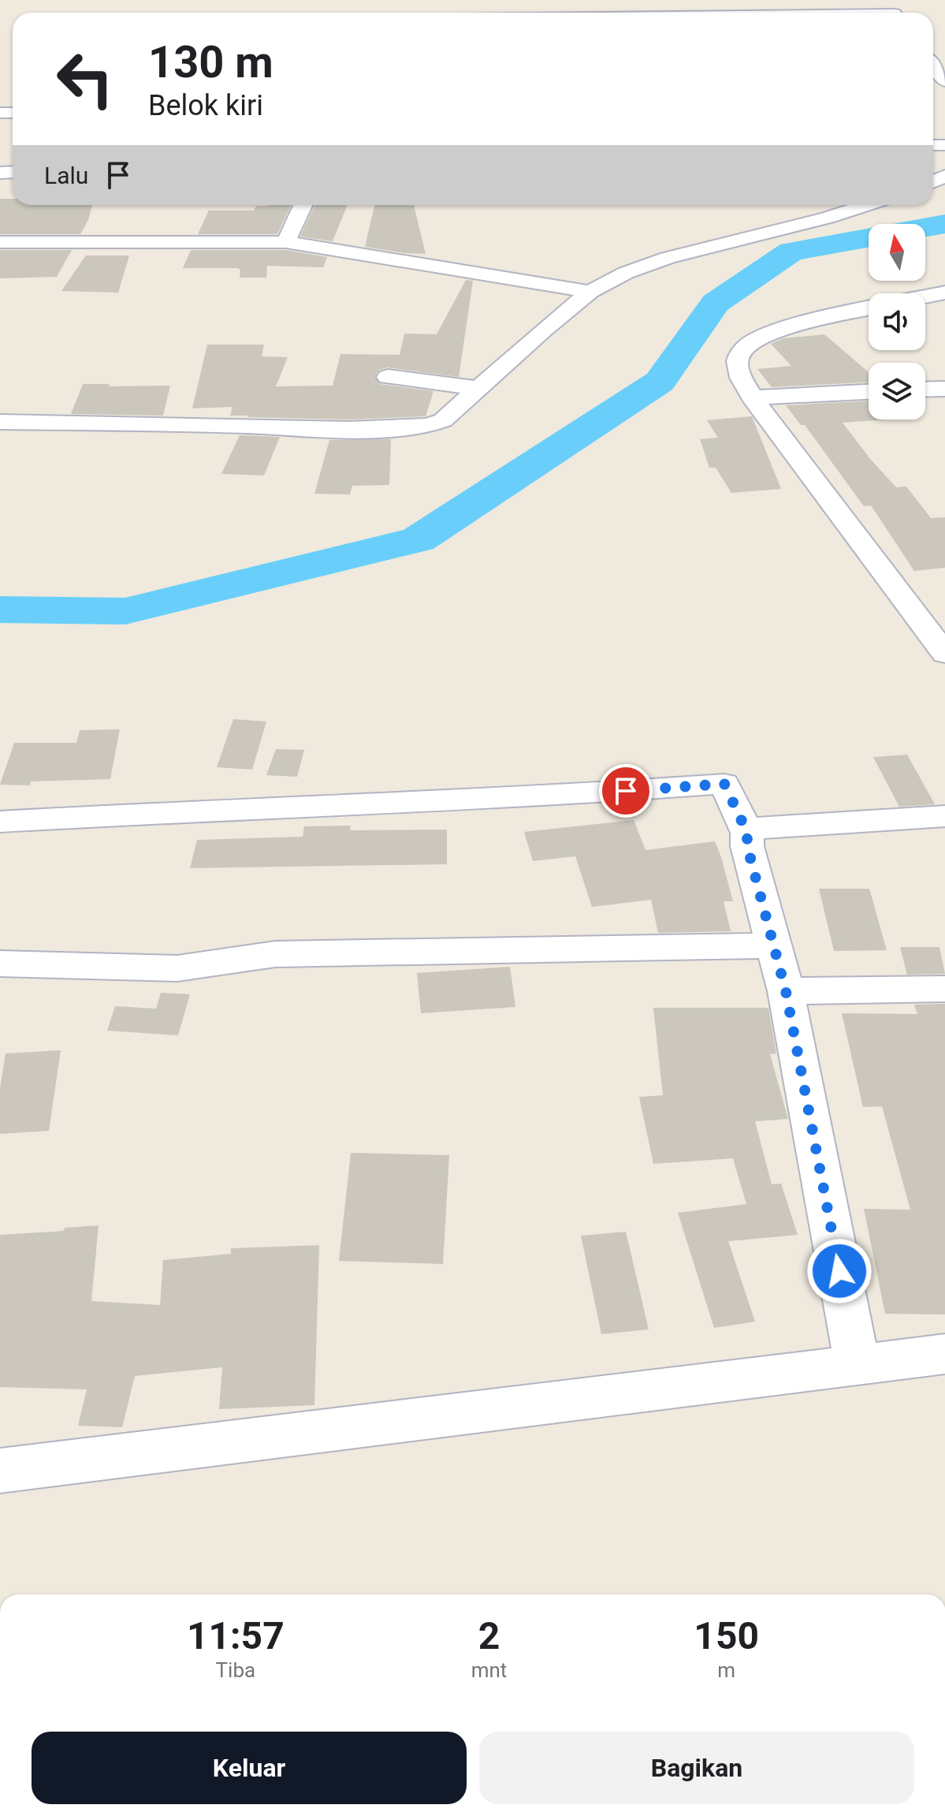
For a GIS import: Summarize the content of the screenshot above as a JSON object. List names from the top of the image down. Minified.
{"north":"top","page":{"turn":["130 m","Belok kiri"],"then":"Lalu","eta":["11:57","Tiba","2","mnt","150","m"],"buttons":["Keluar","Bagikan"]}}
